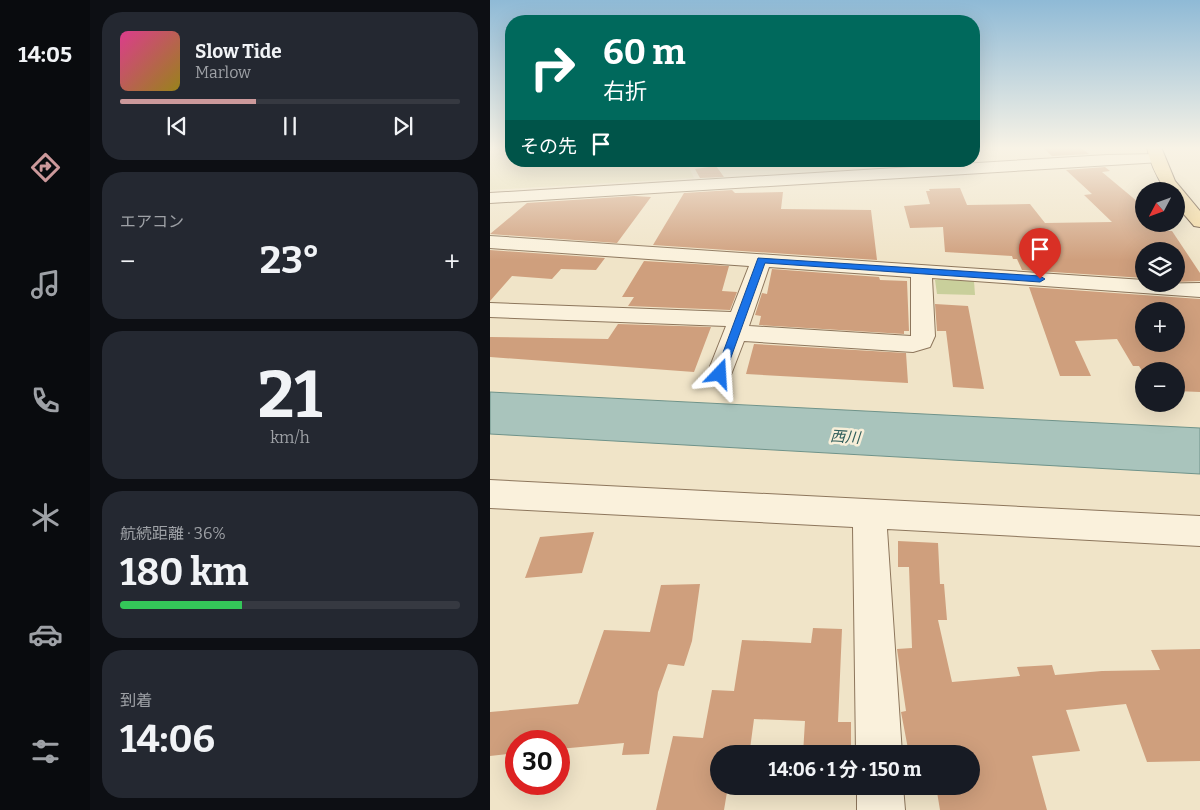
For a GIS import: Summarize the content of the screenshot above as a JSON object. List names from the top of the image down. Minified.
{"water":["西川"],"north":"bottom left","page":{"tabs":"14:05","turn":["60 m","右折"],"song":["Slow Tide","Marlow"],"then":"その先","tile":["エアコン",["21","km/h"],["航続距離 · 36%","180 km"],["到着","14:06"]],"map_buttons":["+","−"],"heat":["−","23°","+"],"limit":"30","trip":"14:06 · 1 分 · 150 m"}}
